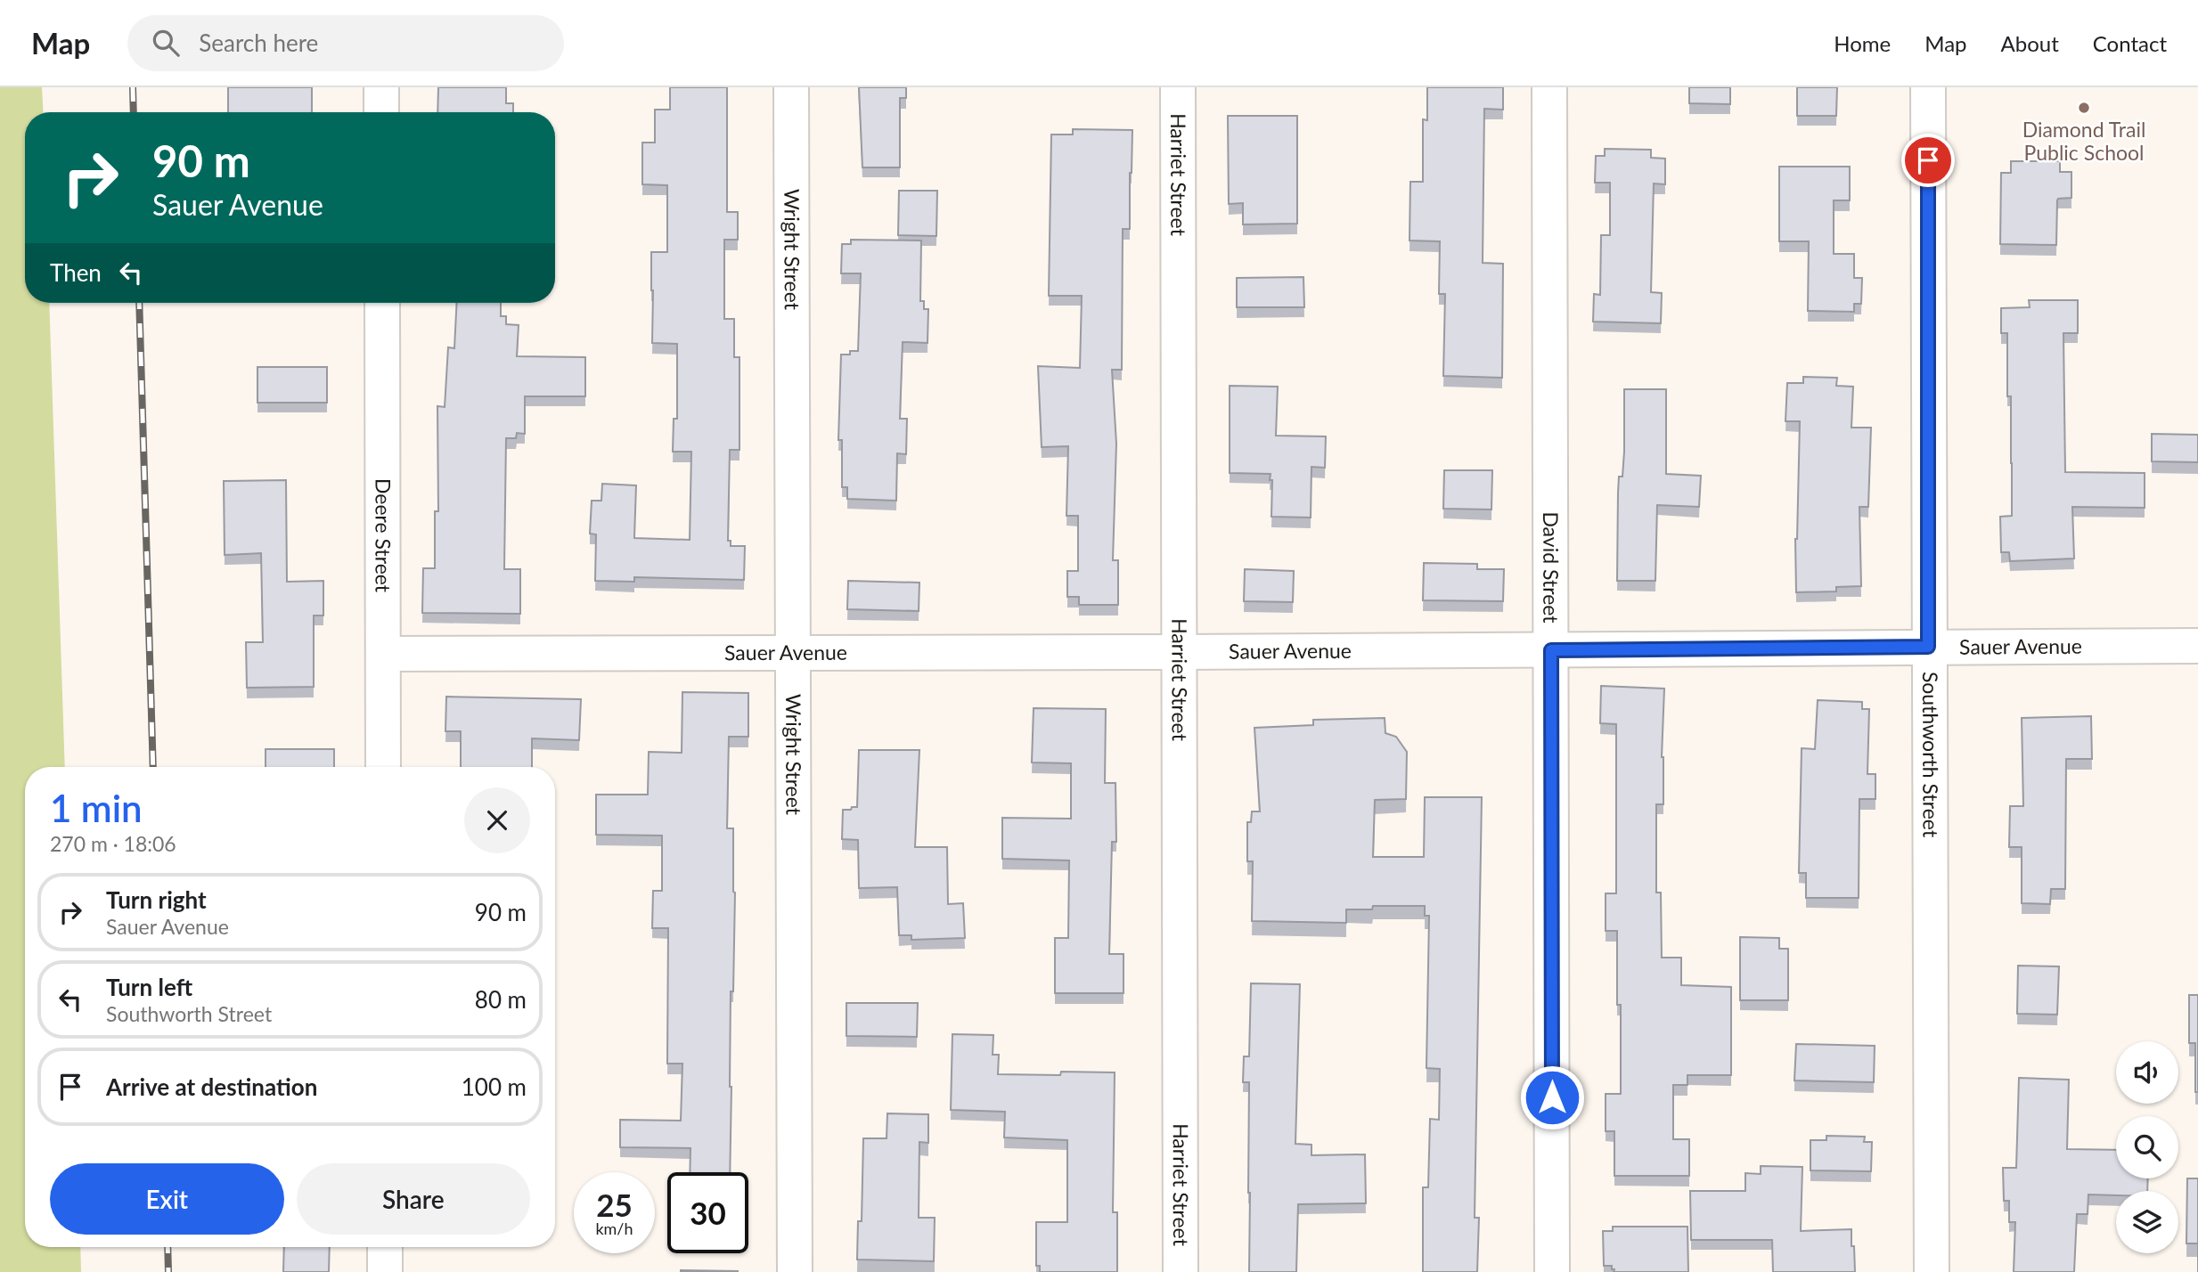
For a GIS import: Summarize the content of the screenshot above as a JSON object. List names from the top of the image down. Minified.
{"streets":{"street":["Harriet Street","Wright Street","Deere Street","David Street","Sauer Avenue","Southworth Street"]},"crossings":[["Harriet Street","Sauer Avenue"],["Wright Street","Sauer Avenue"],["Deere Street","Sauer Avenue"],["David Street","Sauer Avenue"],["Sauer Avenue","Southworth Street"]],"places":["Diamond Trail Public School"],"page":{"header":"Map","search":"Search here","nav":["Home","Map","About","Contact"],"turn":["90 m","Sauer Avenue"],"then":"Then","heading":["1 min","270 m · 18:06"],"list":[{"name":"Turn right","note":"Sauer Avenue","value":"90 m"},{"name":"Turn left","note":"Southworth Street","value":"80 m"},{"name":"Arrive at destination","value":"100 m"}],"buttons":["Exit","Share"],"speed":"25 km/h","limit":"30"}}
